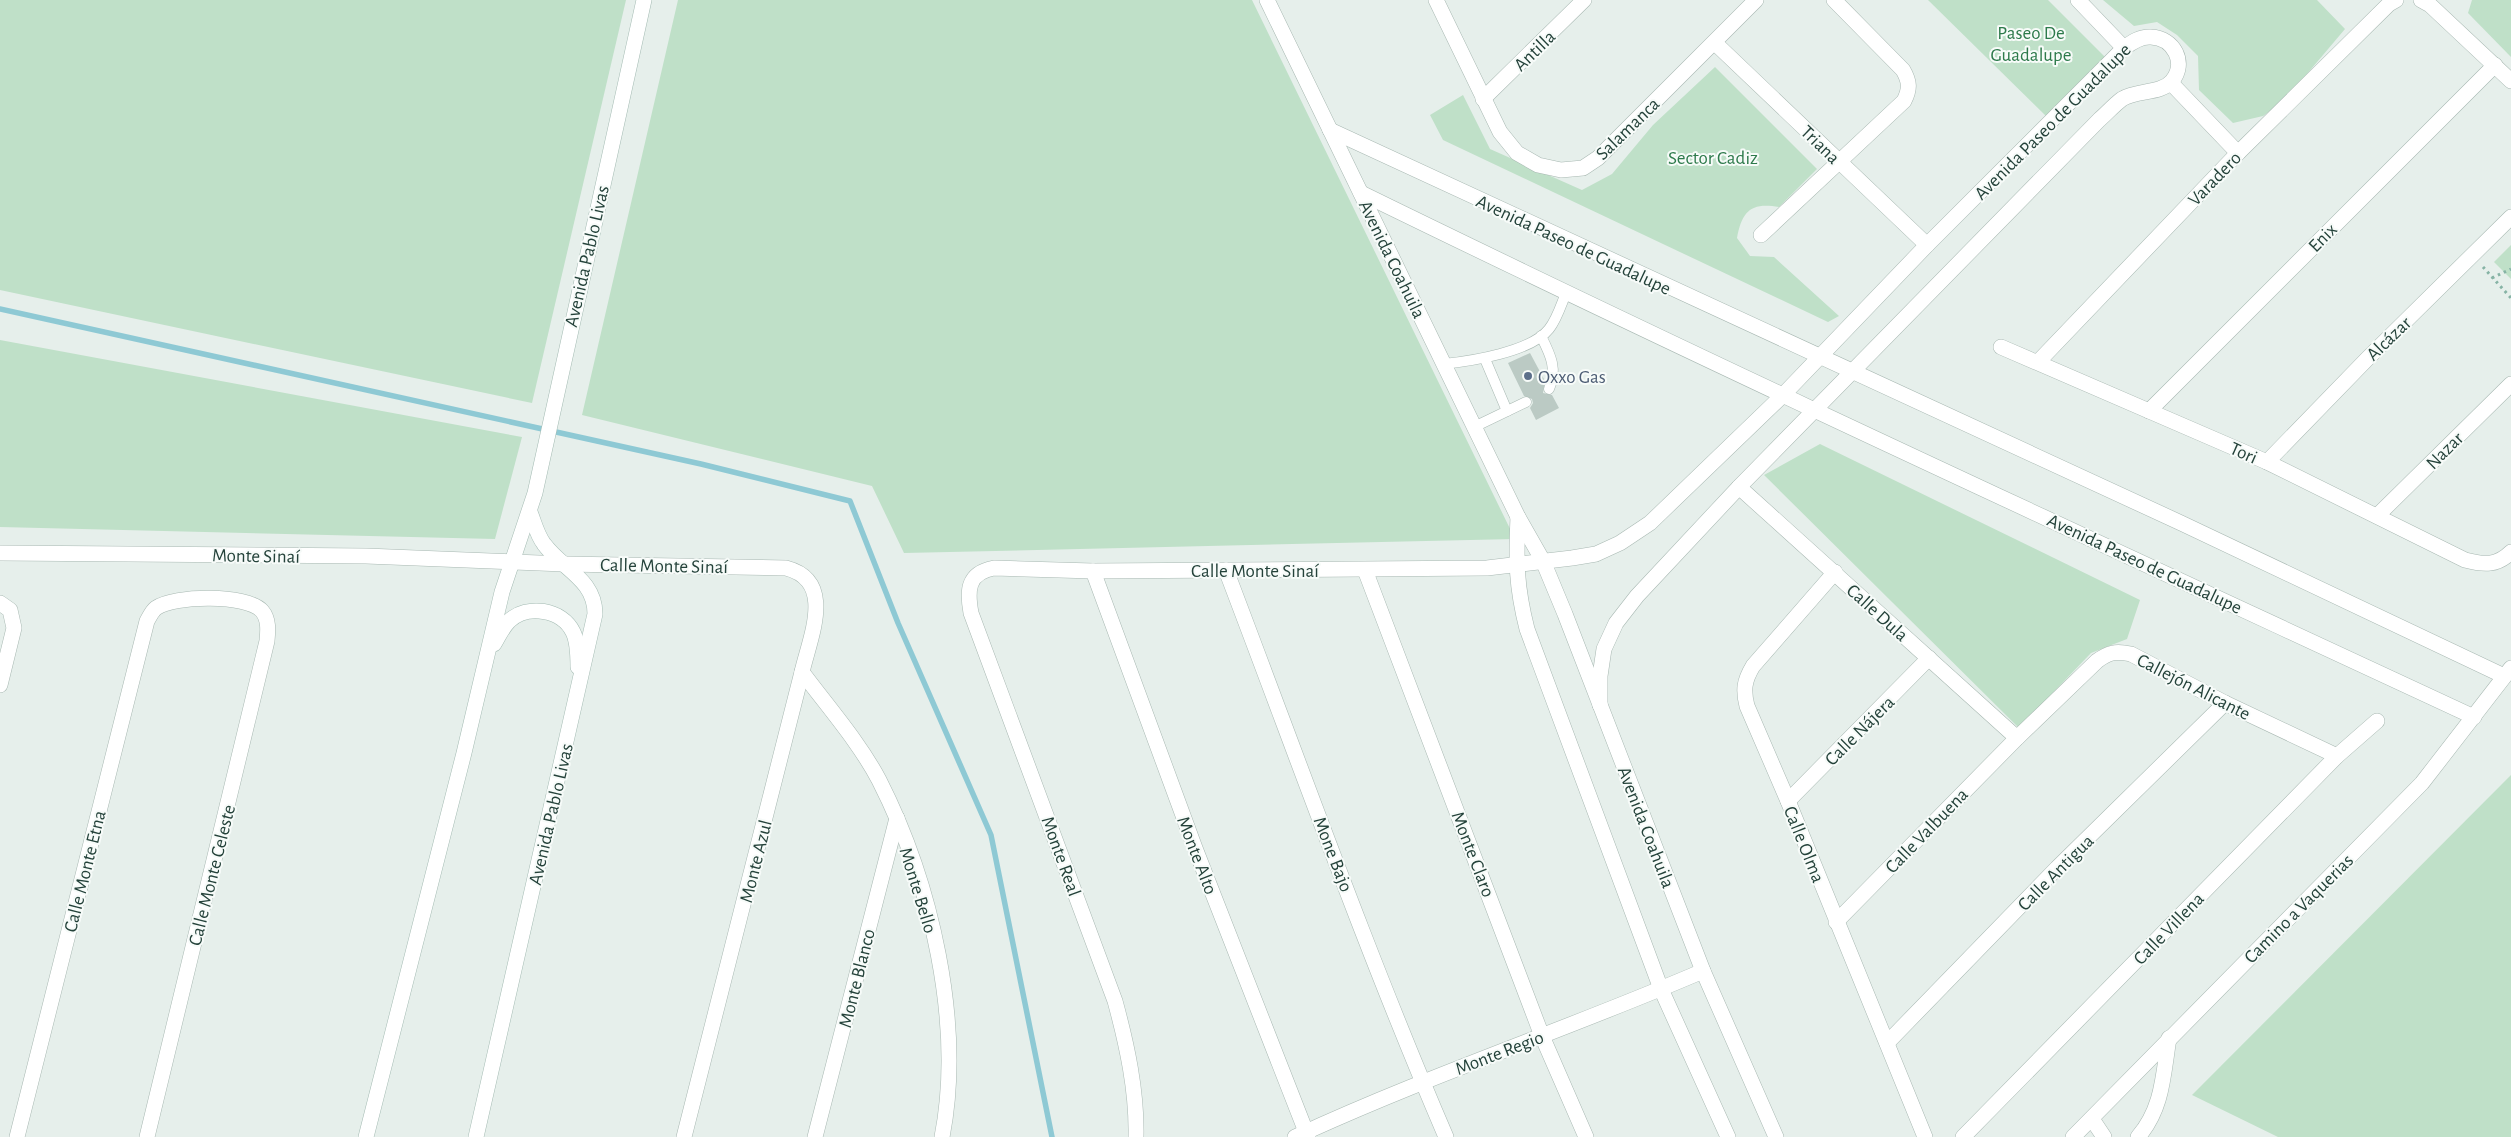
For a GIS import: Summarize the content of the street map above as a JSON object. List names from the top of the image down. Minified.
{"streets":{"street":["Antilla","Avenida Paseo de Guadalupe","Salamanca","Triana","Varadero","Enix","Avenida Pablo Livas","Avenida Coahuila","Alcázar","Nazar","Tori","Monte Sinaí","Calle Monte Sinaí","Calle Dula","Callejón Alicante","Calle Nájera","Calle Valbuena","Calle Olma","Mone Bajo","Monte Claro","Monte Alto","Monte Real","Monte Azul","Calle Monte Etna","Calle Antigua","Calle Monte Celeste","Monte Bello","Camino a Vaquerias","Calle Villena","Monte Blanco","Monte Regio"]},"crossings":[["Antilla","Salamanca"],["Avenida Paseo de Guadalupe","Triana"],["Avenida Paseo de Guadalupe","Avenida Coahuila"],["Avenida Paseo de Guadalupe","Calle Monte Sinaí"],["Avenida Paseo de Guadalupe","Calle Dula"],["Avenida Paseo de Guadalupe","Camino a Vaquerias"],["Salamanca","Triana"],["Varadero","Tori"],["Enix","Tori"],["Avenida Pablo Livas","Monte Sinaí"],["Avenida Pablo Livas","Calle Monte Sinaí"],["Avenida Coahuila","Calle Monte Sinaí"],["Avenida Coahuila","Monte Regio"],["Alcázar","Tori"],["Nazar","Tori"],["Monte Sinaí","Calle Monte Sinaí"],["Calle Monte Sinaí","Mone Bajo"],["Calle Monte Sinaí","Monte Claro"],["Calle Monte Sinaí","Monte Alto"],["Calle Monte Sinaí","Monte Real"],["Calle Monte Sinaí","Monte Azul"],["Calle Dula","Callejón Alicante"],["Calle Dula","Calle Nájera"],["Calle Dula","Calle Valbuena"],["Calle Dula","Calle Olma"],["Callejón Alicante","Calle Valbuena"],["Callejón Alicante","Calle Antigua"],["Callejón Alicante","Calle Villena"],["Calle Nájera","Calle Olma"],["Calle Valbuena","Calle Olma"],["Calle Olma","Calle Antigua"],["Mone Bajo","Monte Regio"],["Monte Claro","Monte Regio"],["Monte Alto","Monte Regio"],["Monte Azul","Monte Bello"],["Calle Monte Etna","Calle Monte Celeste"],["Monte Bello","Monte Blanco"]],"parks":["Paseo De Guadalupe","Sector Cadiz"],"places":["Oxxo Gas"]}
